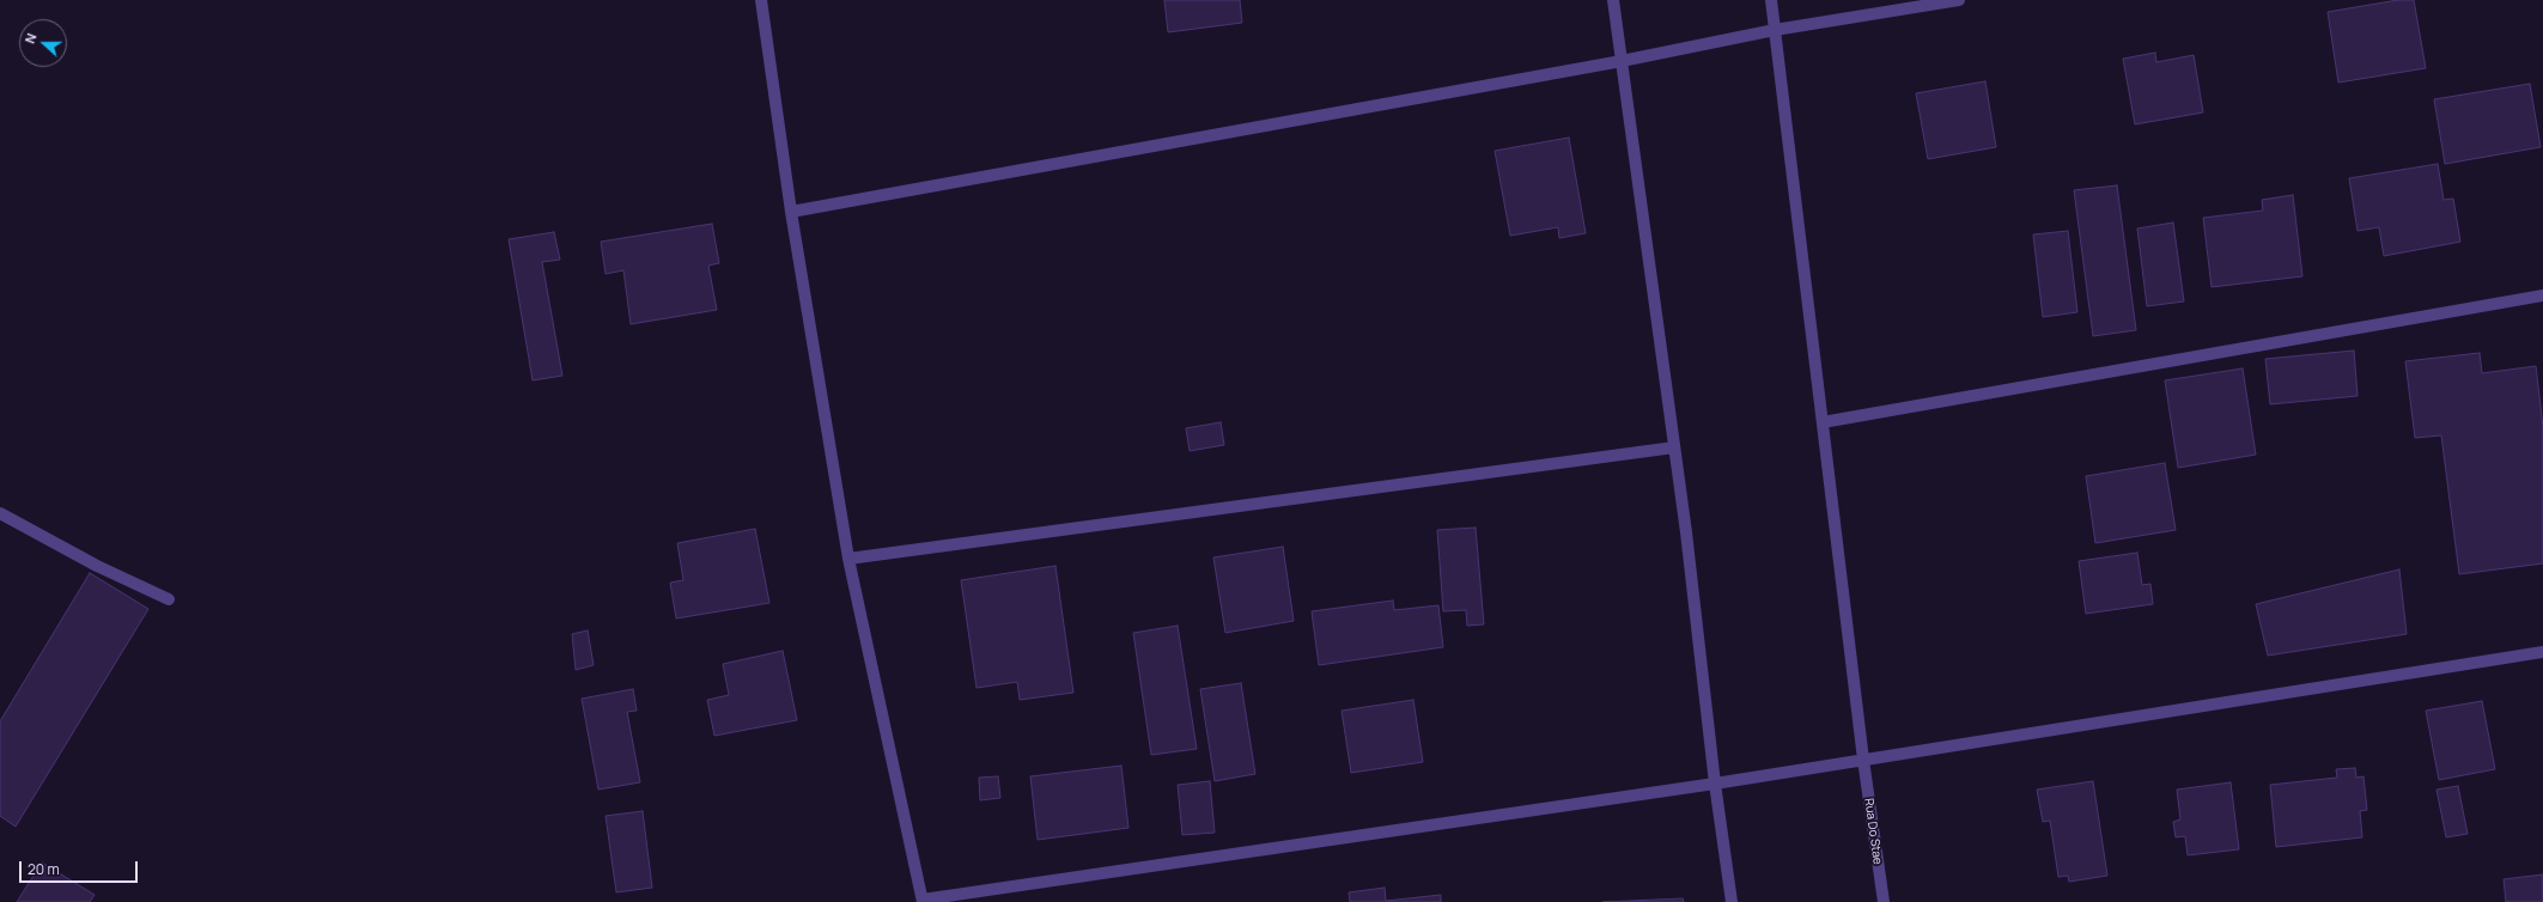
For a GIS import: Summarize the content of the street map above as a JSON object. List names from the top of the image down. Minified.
{"streets":{"street":["Rua Do Stae"]},"scale_bar":"20 m","north":"left"}
